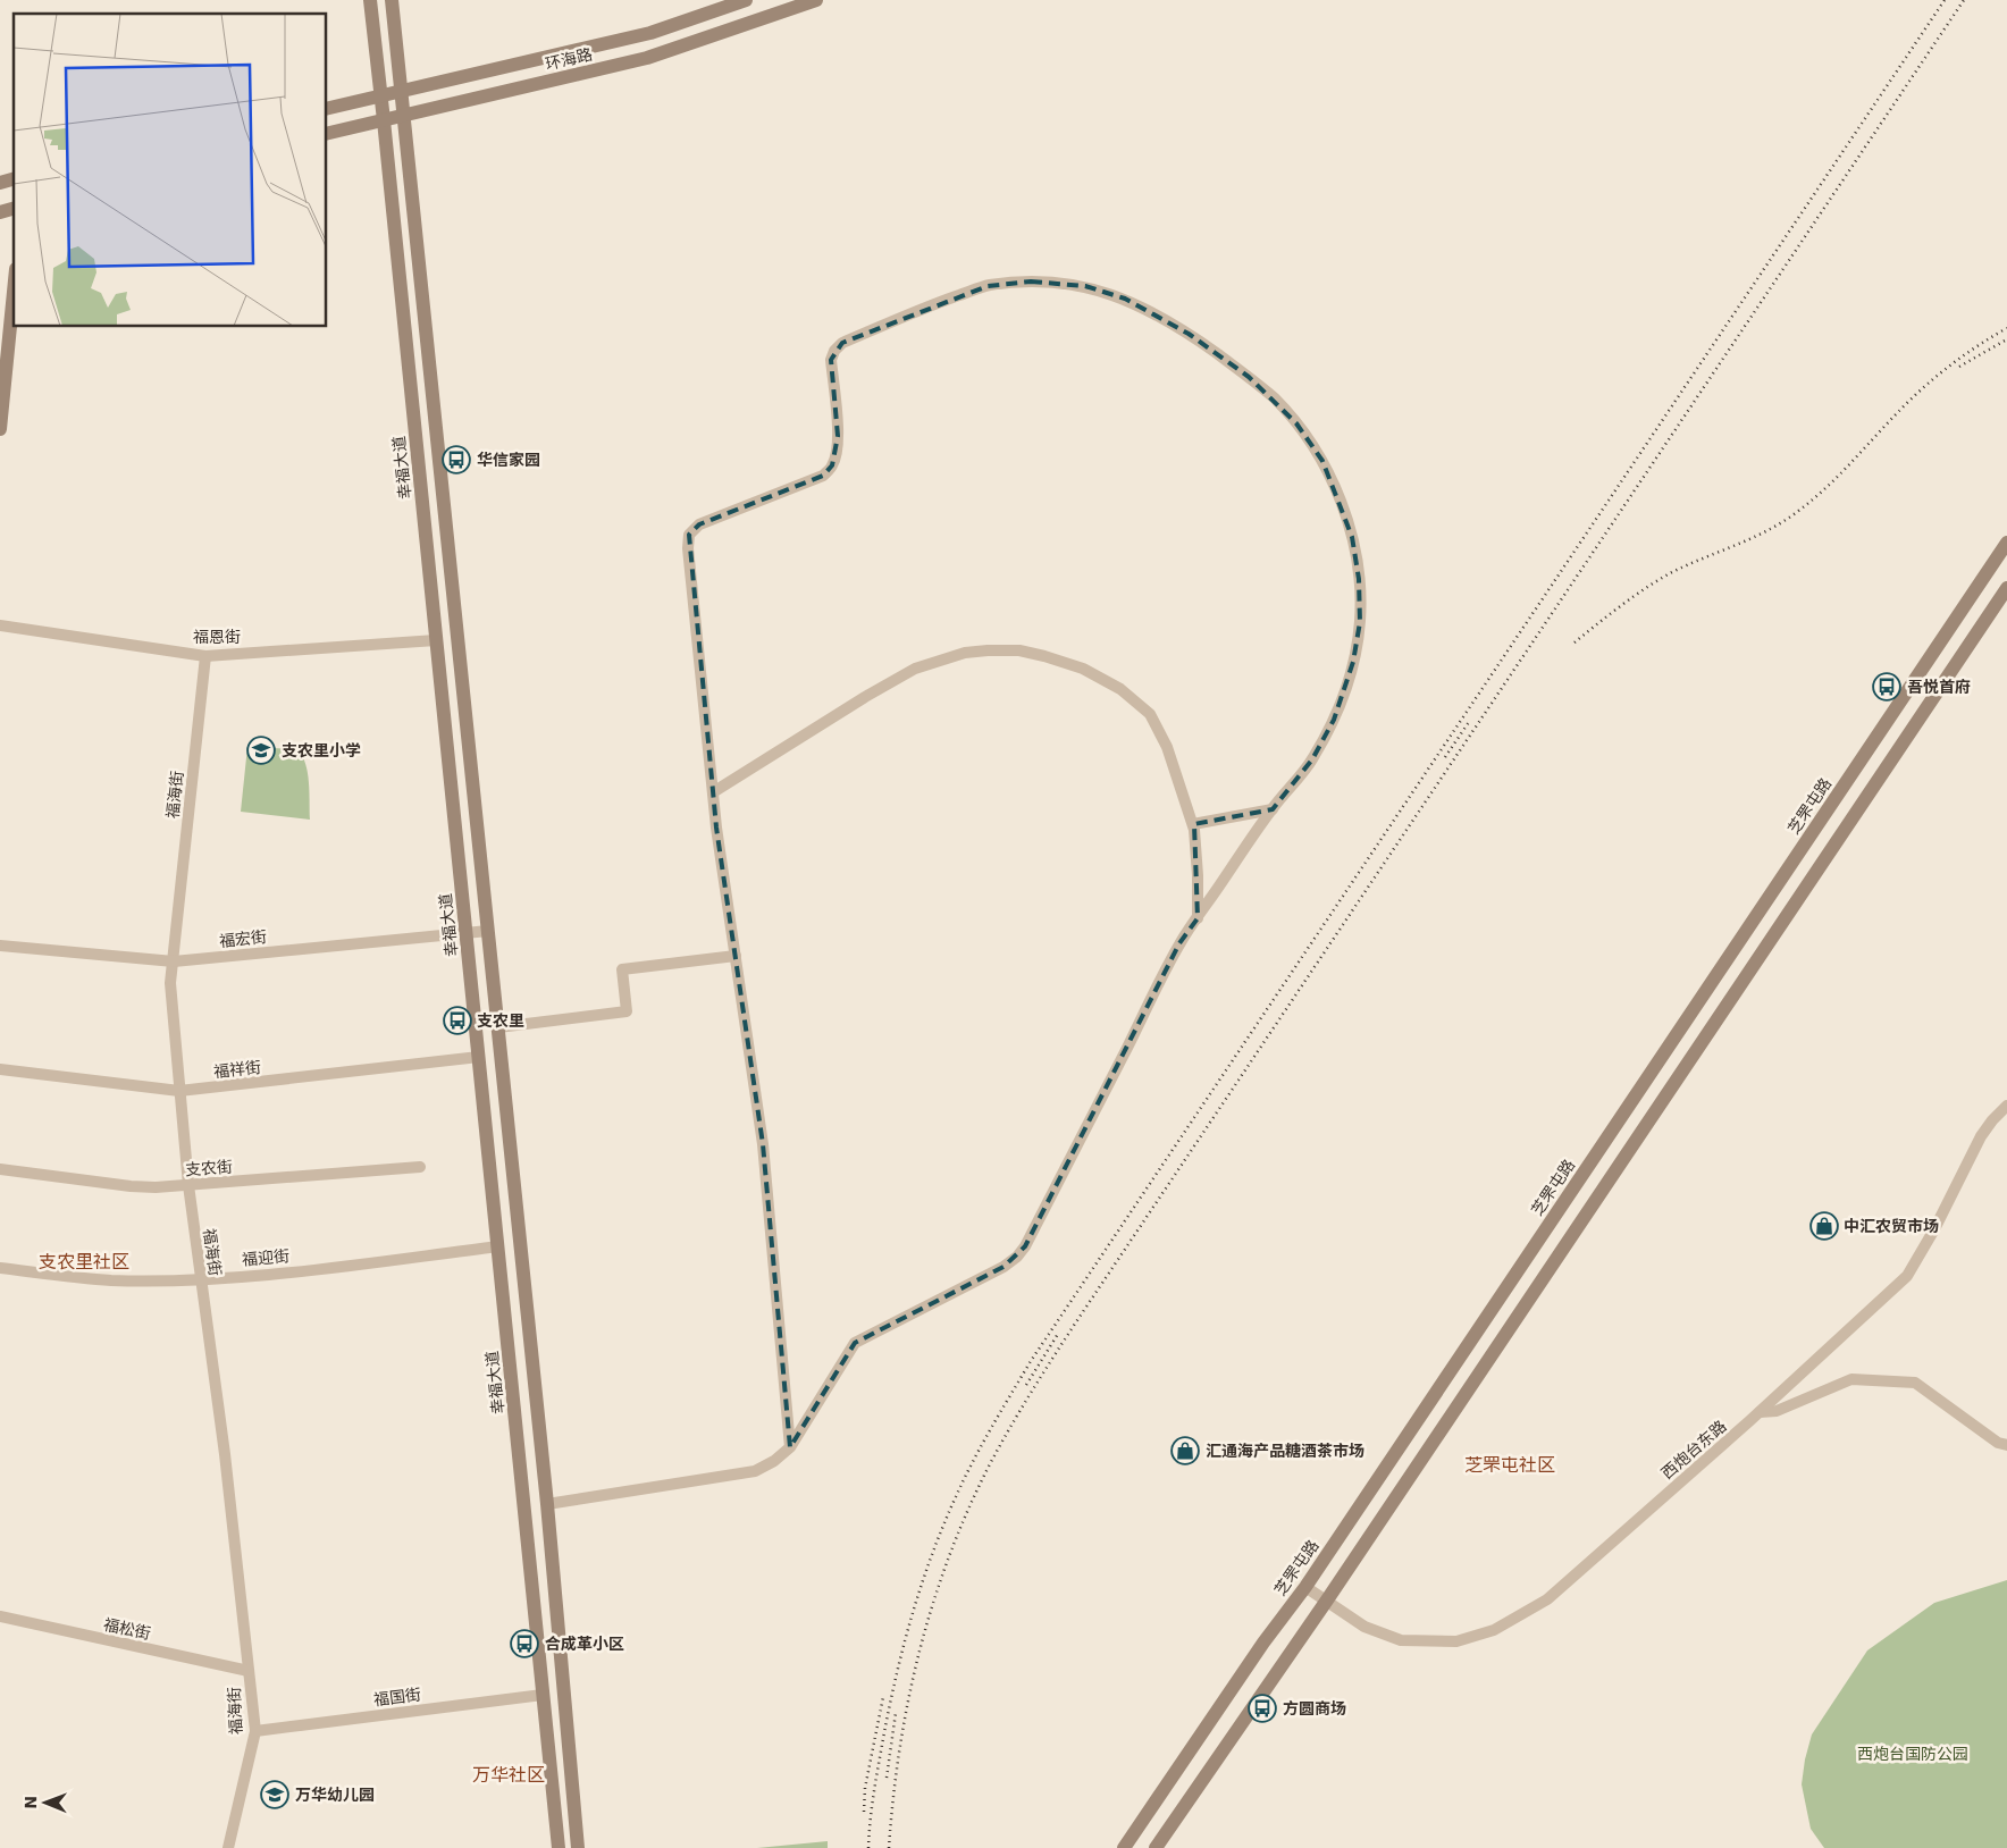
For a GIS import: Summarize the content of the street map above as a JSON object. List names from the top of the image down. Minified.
{"streets":{"main road":["环海路","幸福大道","芝罘屯路"],"street":["福恩街","福海街","福宏街","福祥街","支农街","福迎街","西炮台东路","福松街","福国街"]},"crossings":[["环海路","幸福大道"],["幸福大道","福恩街"],["幸福大道","福宏街"],["幸福大道","福祥街"],["幸福大道","福迎街"],["幸福大道","福国街"],["福恩街","福海街"],["福海街","福宏街"],["福海街","福祥街"],["福海街","支农街"],["福海街","福迎街"],["福海街","福松街"],["福海街","福国街"],["芝罘屯路","西炮台东路"]],"districts":["支农里社区","芝罘屯社区","万华社区"],"parks":["西炮台国防公园"],"places":{"bus stop":["华信家园","吾悦首府","支农里","合成革小区","方圆商场"],"school or university":["支农里小学","万华幼儿园"],"shop":["中汇农贸市场","汇通海产品糖酒茶市场"]},"north":"left"}
